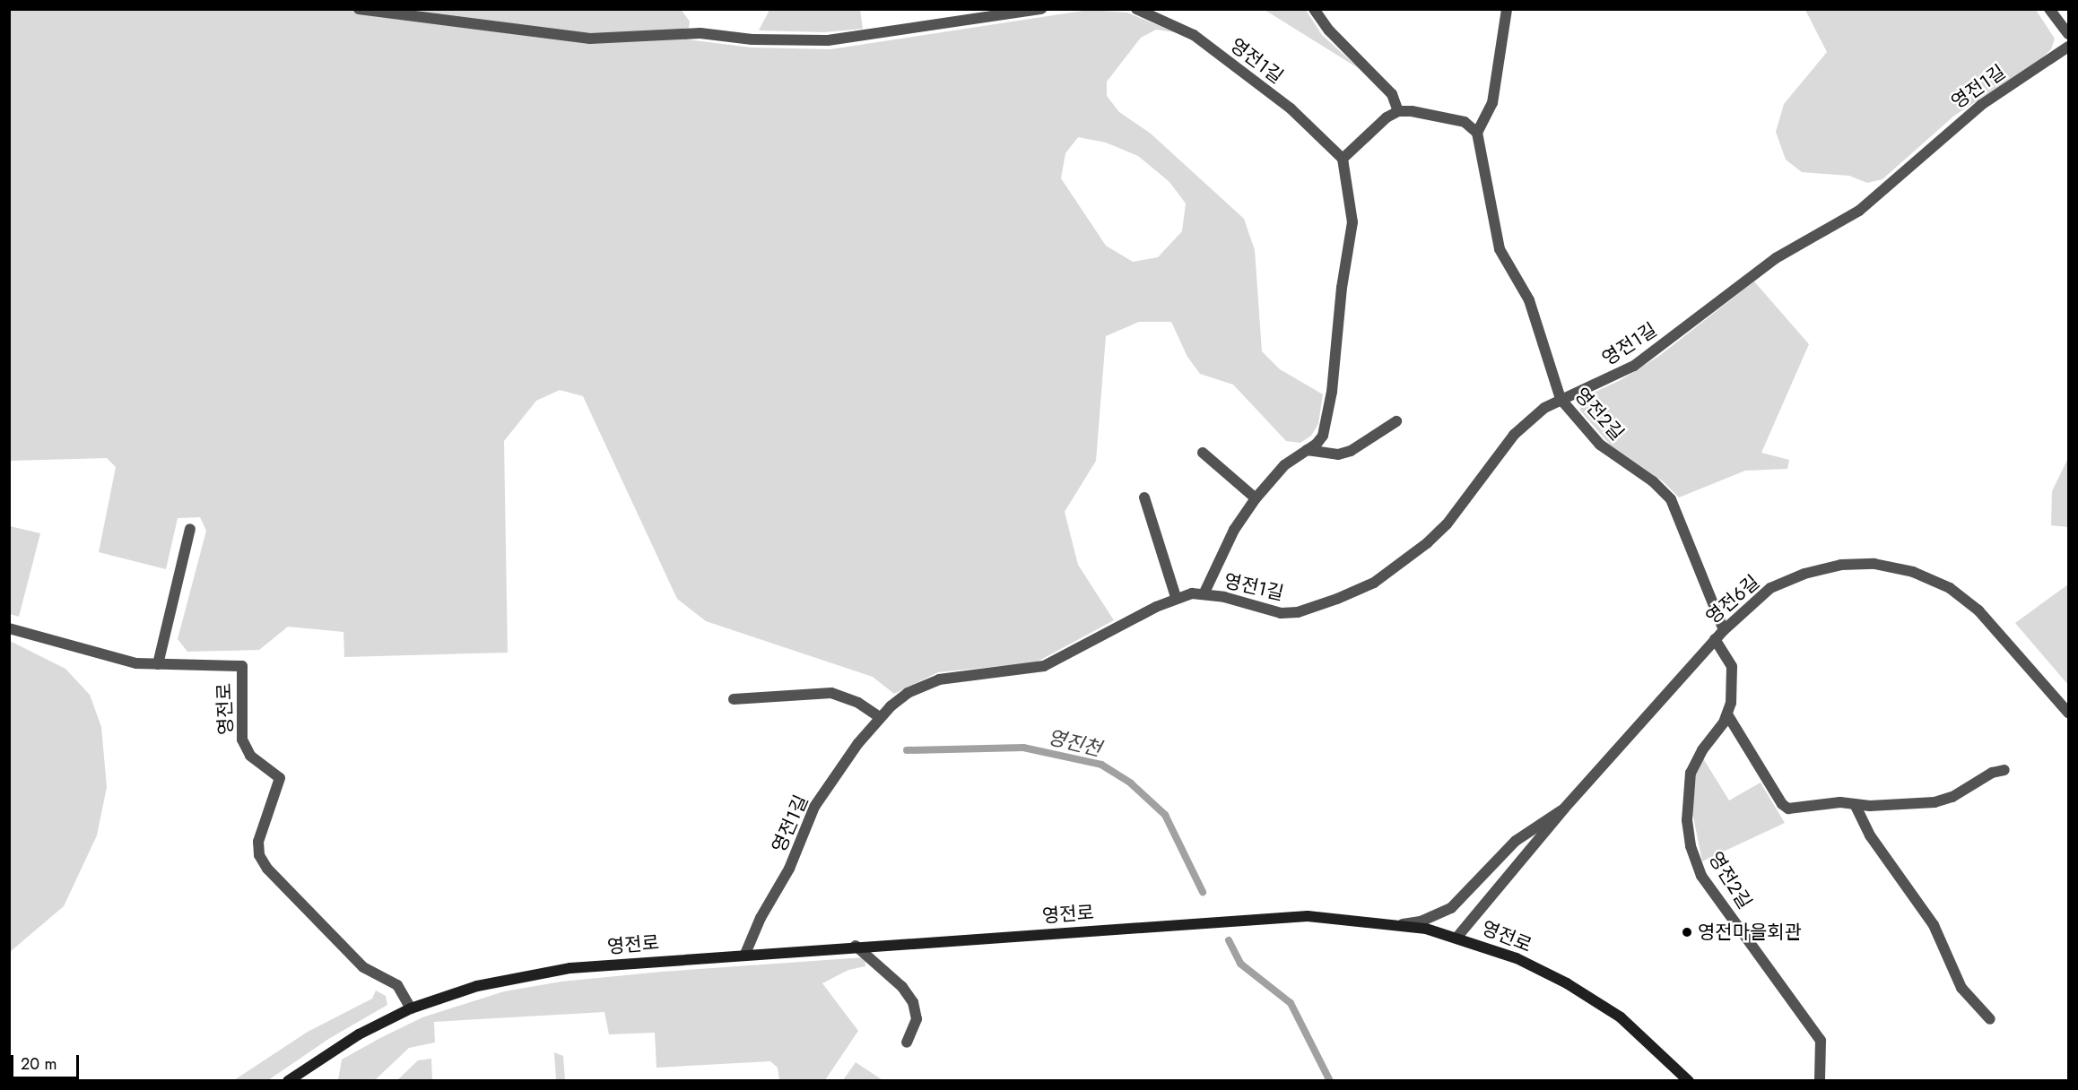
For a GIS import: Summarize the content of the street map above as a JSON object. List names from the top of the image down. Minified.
{"streets":{"street":["영전1길","영전2길","영전6길","영전로"]},"crossings":[["영전1길","영전2길"],["영전1길","영전로"],["영전2길","영전6길"],["영전6길","영전로"]],"water":["영진천"],"places":["영전마을회관"],"scale_bar":"20 m"}
